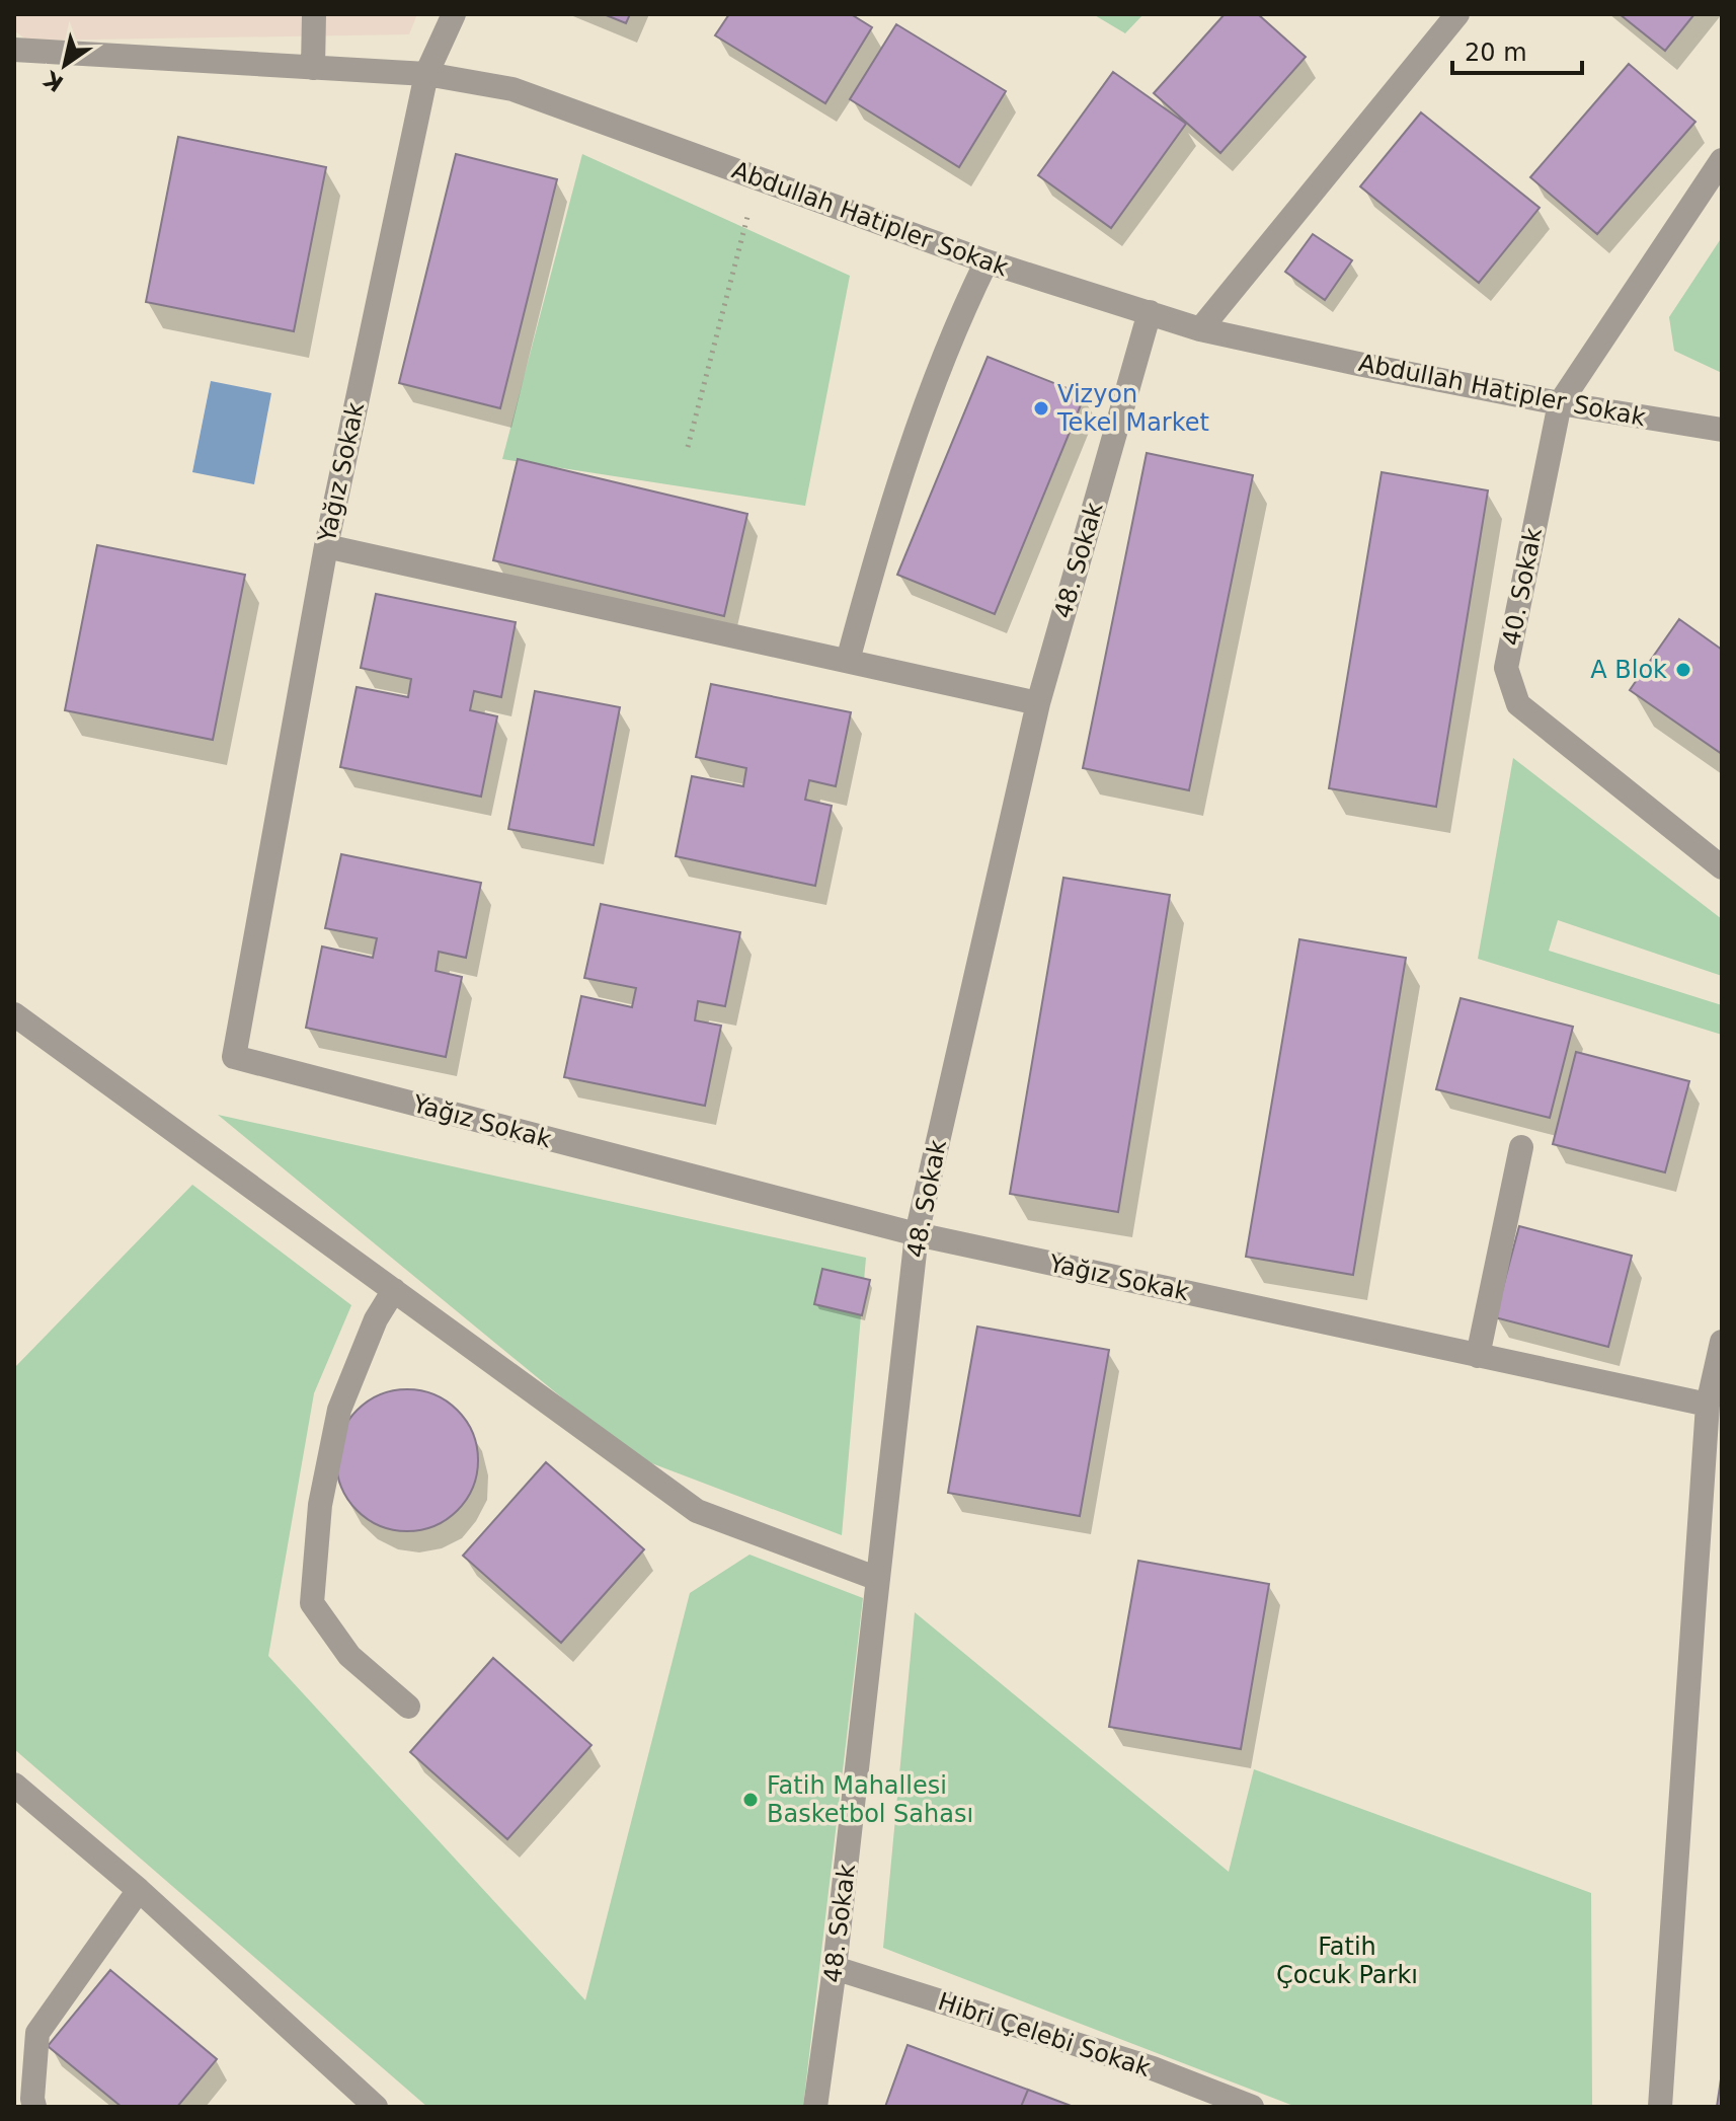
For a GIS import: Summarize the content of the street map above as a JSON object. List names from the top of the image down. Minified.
{"streets":{"street":["Abdullah Hatipler Sokak","Yağız Sokak","48. Sokak","40. Sokak","Hibri Çelebi Sokak"]},"crossings":[["Abdullah Hatipler Sokak","Yağız Sokak"],["Abdullah Hatipler Sokak","48. Sokak"],["Abdullah Hatipler Sokak","40. Sokak"],["Yağız Sokak","48. Sokak"],["48. Sokak","Hibri Çelebi Sokak"]],"parks":["Fatih Çocuk Parkı"],"places":["Vizyon Tekel Market","A Blok","Fatih Mahallesi Basketbol Sahası"],"scale_bar":"20 m","north":"bottom left"}
